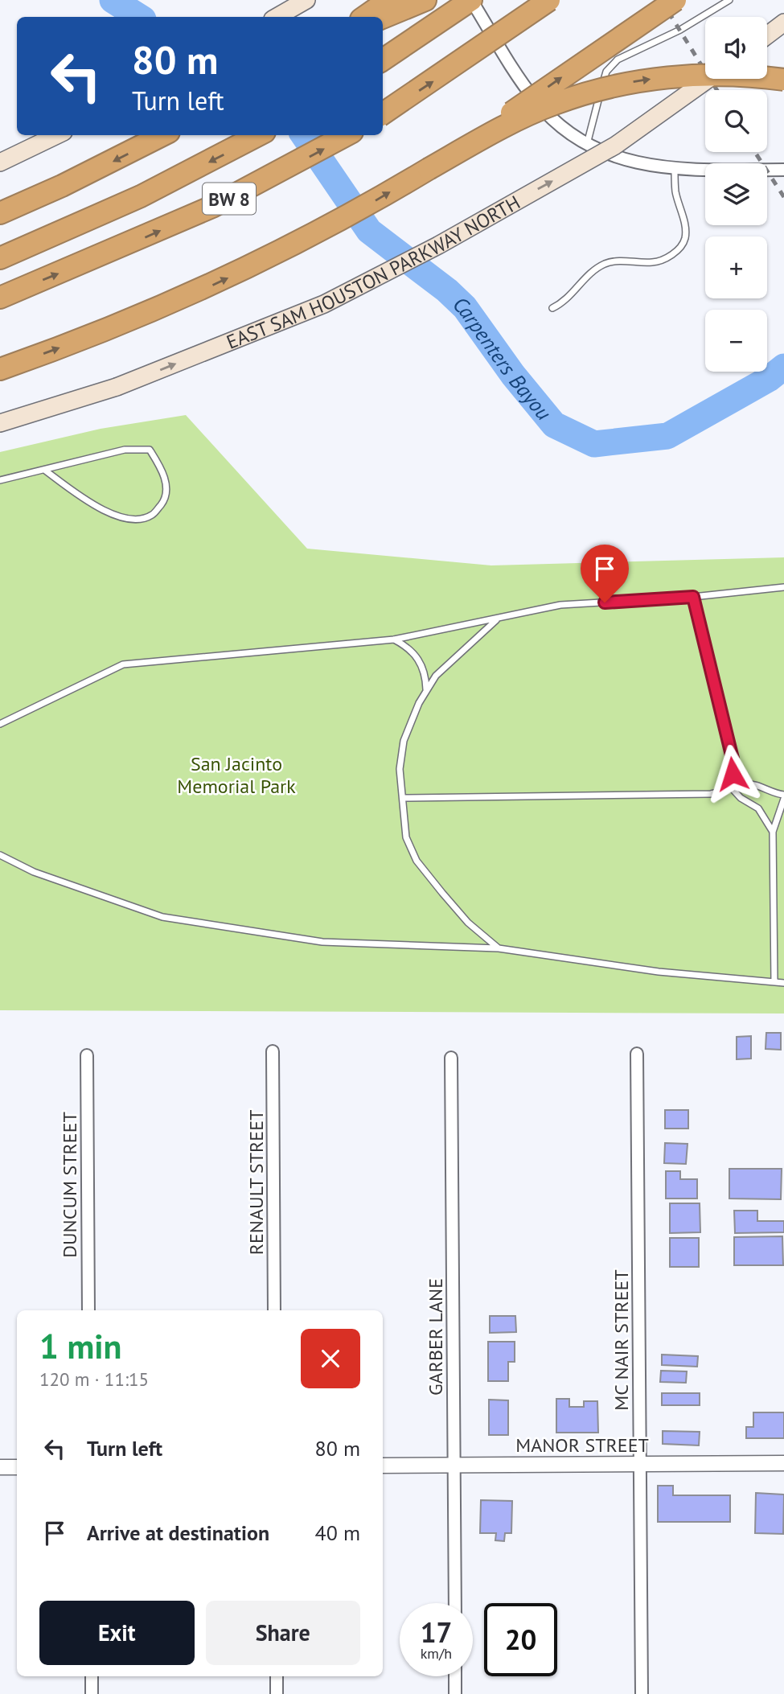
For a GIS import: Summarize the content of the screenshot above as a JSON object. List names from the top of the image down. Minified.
{"streets":{"highway":["BW 8"],"main road":["EAST SAM HOUSTON PARKWAY NORTH"],"street":["RENAULT STREET","DUNCUM STREET","GARBER LANE","MC NAIR STREET","MANOR STREET"]},"crossings":[["GARBER LANE","MANOR STREET"],["MC NAIR STREET","MANOR STREET"]],"one_way":["EAST SAM HOUSTON PARKWAY NORTH"],"water":["Carpenters Bayou"],"parks":["San Jacinto Memorial Park"],"page":{"map_buttons":["+","−"],"turn":["80 m","Turn left"],"heading":["1 min","120 m · 11:15"],"list":[{"name":"Turn left","value":"80 m"},{"name":"Arrive at destination","value":"40 m"}],"buttons":["Exit","Share"],"speed":"17 km/h","limit":"20"}}
